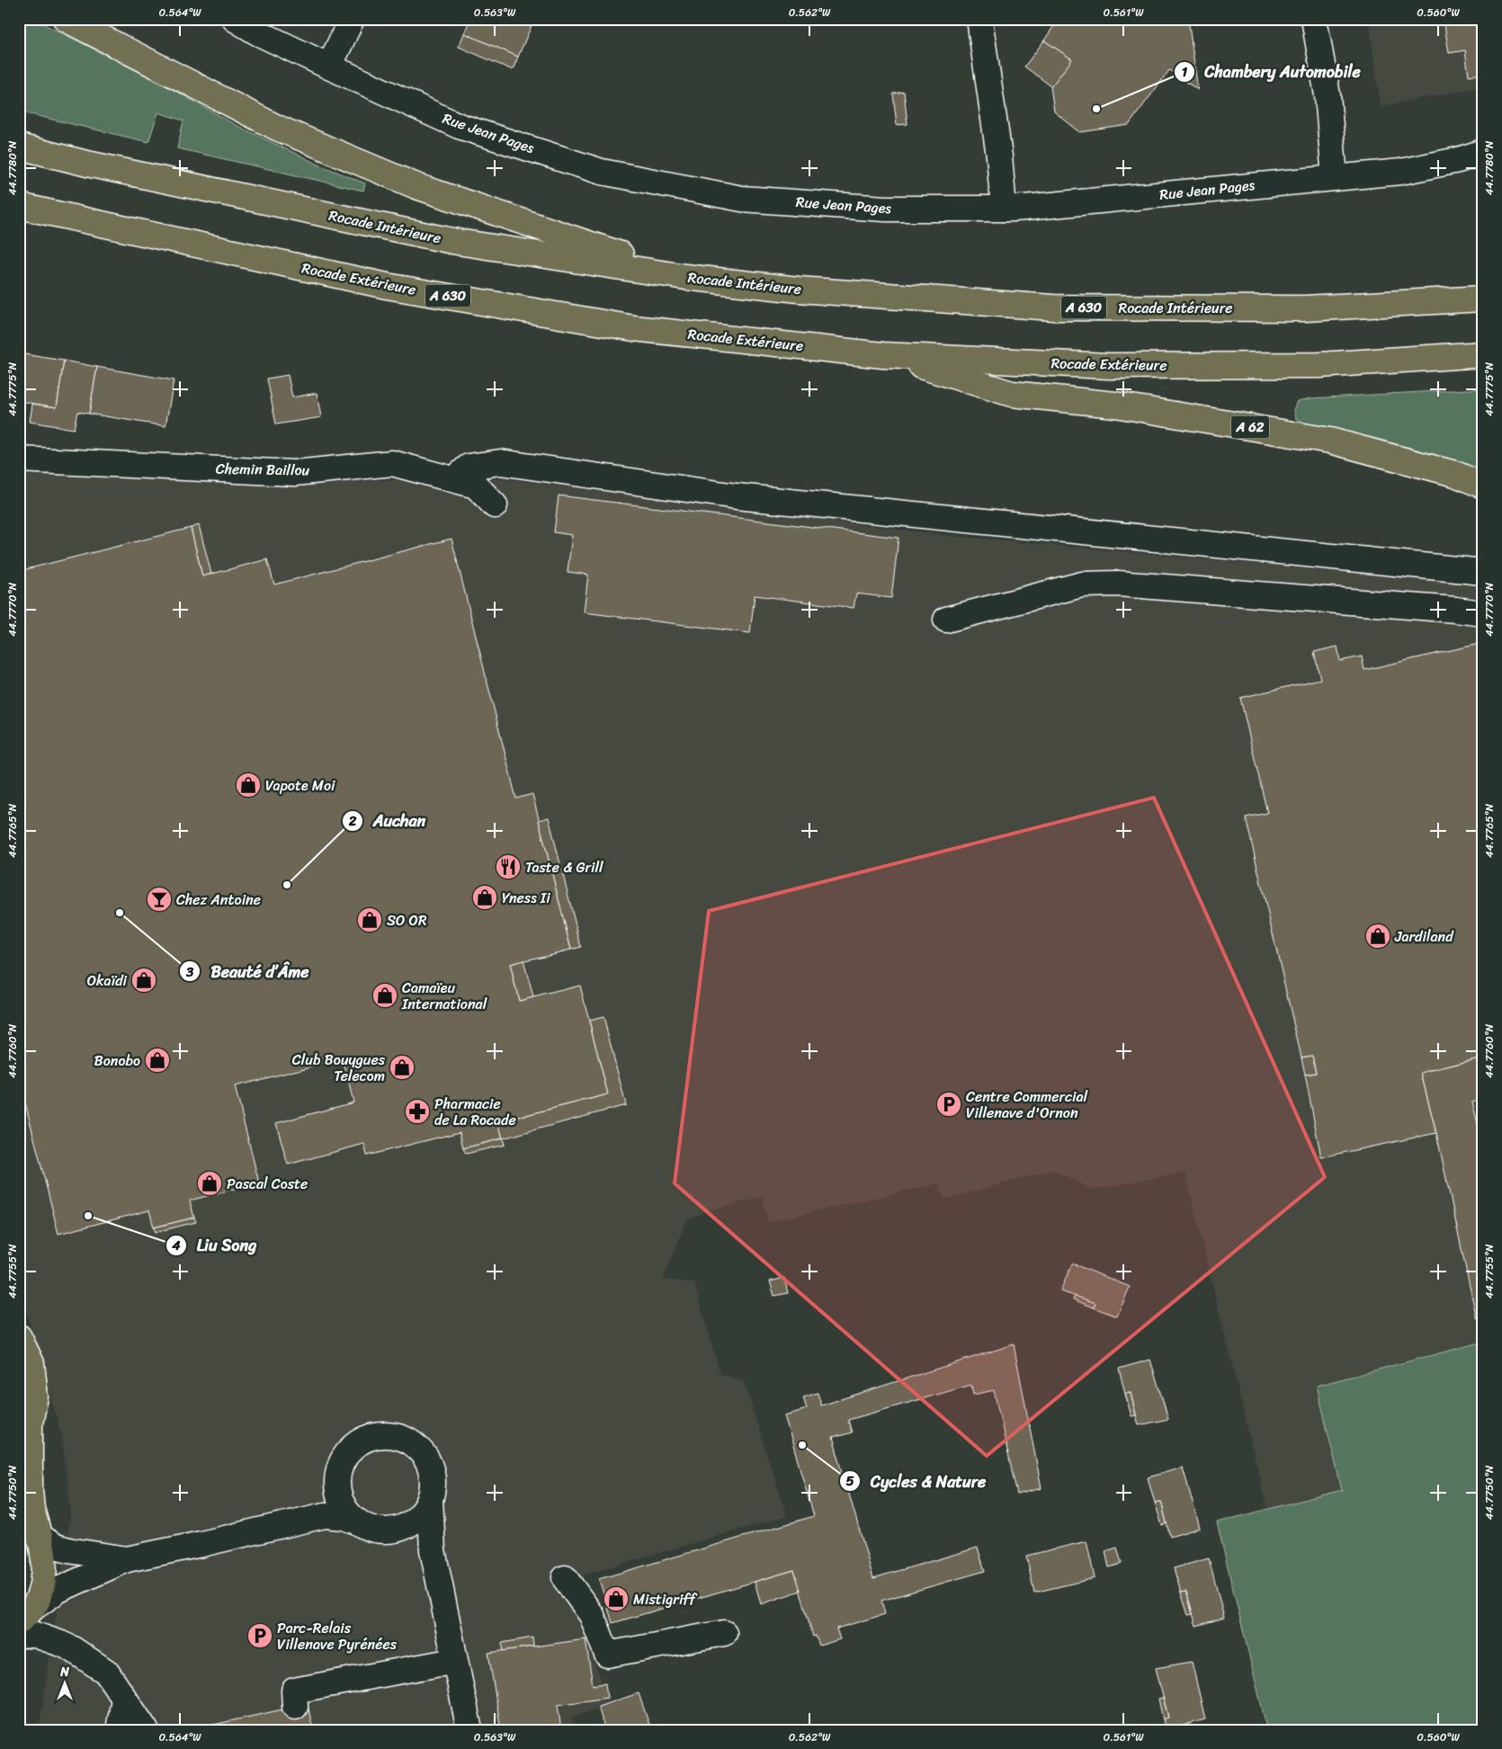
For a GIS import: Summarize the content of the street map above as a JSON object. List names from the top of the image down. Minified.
{"streets":{"main road":["Rocade Intérieure","Rocade Extérieure","A 630","A 62"],"street":["Rue Jean Pages","Chemin Baillou"]},"crossings":[["Rocade Extérieure","A 62"]],"places":{"other":["Chambery Automobile","Auchan","Beauté d’Âme","Liu Song","Cycles & Nature"],"shop":["Vapote Moi","Yness Ii","SO OR","Jardiland","Okaïdi","Camaïeu International","Bonobo","Club Bouygues Telecom","Pascal Coste","Mistigriff"],"restaurant":["Taste & Grill"],"bar":["Chez Antoine"],"parking":["Centre Commercial Villenave d'Ornon","Parc-Relais Villenave Pyrénées"],"pharmacy":["Pharmacie de La Rocade"]},"north":"top","coordinates":["0.564°W","0.563°W","0.562°W","0.561°W","0.560°W","44.7780°N","44.7775°N","44.7770°N","44.7765°N","44.7760°N","44.7755°N","44.7750°N"]}
